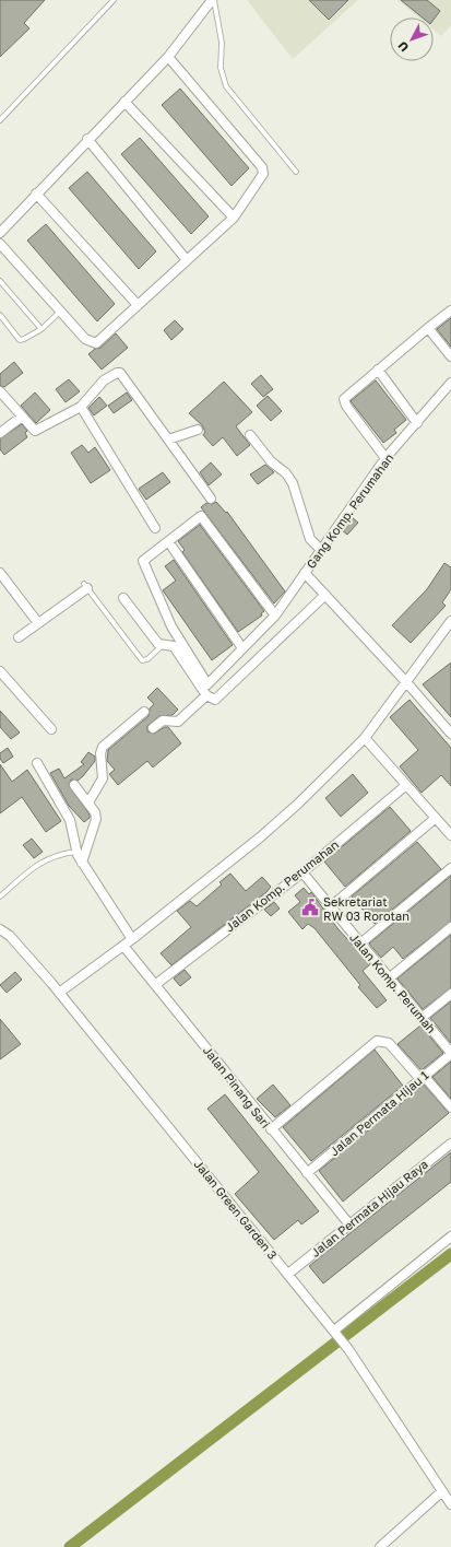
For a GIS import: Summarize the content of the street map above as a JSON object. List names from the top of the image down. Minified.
{"streets":{"street":["Gang Komp. Perumahan","Jalan Komp. Perumahan","Jalan Komp. Perumah","Jalan Pinang Sari","Jalan Permata Hijau 1","Jalan Permata Hijau Raya","Jalan Green Garden 3"]},"crossings":[["Jalan Komp. Perumahan","Jalan Komp. Perumah"],["Jalan Komp. Perumahan","Jalan Pinang Sari"],["Jalan Komp. Perumah","Jalan Permata Hijau 1"],["Jalan Pinang Sari","Jalan Permata Hijau 1"],["Jalan Pinang Sari","Jalan Permata Hijau Raya"],["Jalan Permata Hijau Raya","Jalan Green Garden 3"]],"places":{"public building":["Sekretariat RW 03 Rorotan"]},"north":"bottom left"}
